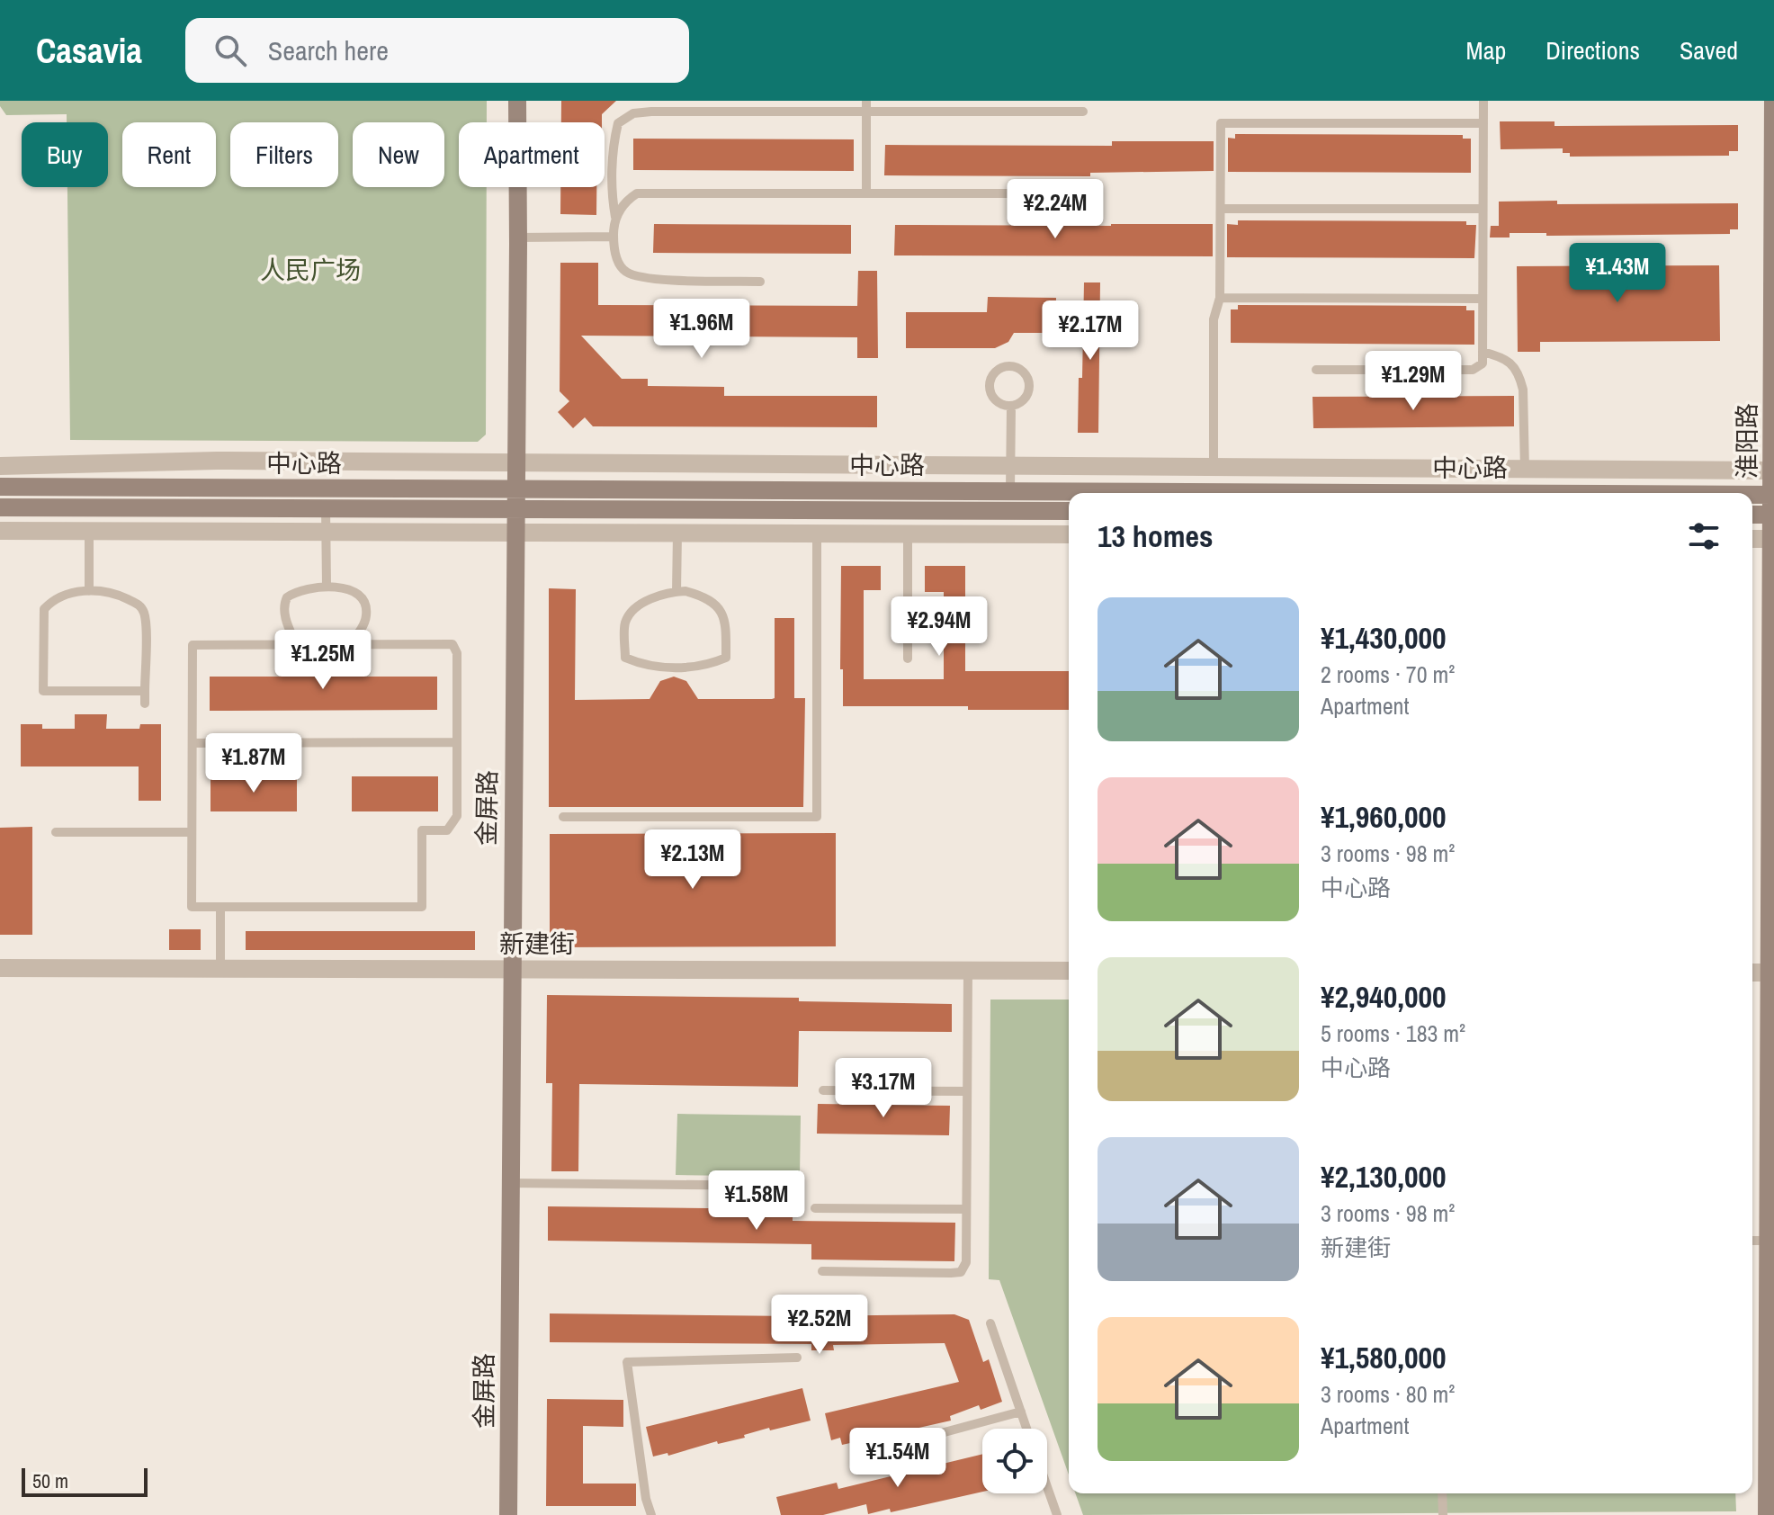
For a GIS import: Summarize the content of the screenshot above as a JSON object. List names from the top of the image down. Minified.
{"streets":{"main road":["淮阳路","中心路","金屏路"],"street":["新建街"]},"crossings":[["淮阳路","中心路"],["中心路","金屏路"],["金屏路","新建街"]],"parks":["人民广场"],"scale_bar":"50 m","page":{"header":"Casavia","search":"Search here","nav":["Map","Directions","Saved"],"chip":["Buy","Rent","Filters","New","Apartment"],"price":["¥2.24M","¥1.43M","¥1.96M","¥2.17M","¥1.29M","¥2.94M","¥1.25M","¥1.87M","¥2.13M","¥3.17M","¥1.58M","¥2.52M","¥1.54M"],"heading":"13 homes","list":[{"name":"¥1,430,000","note":"2 rooms · 70 m² · Apartment"},{"name":"¥1,960,000","note":"3 rooms · 98 m² · 中心路"},{"name":"¥2,940,000","note":"5 rooms · 183 m² · 中心路"},{"name":"¥2,130,000","note":"3 rooms · 98 m² · 新建街"},{"name":"¥1,580,000","note":"3 rooms · 80 m² · Apartment"}],"scale":"50 m"}}
